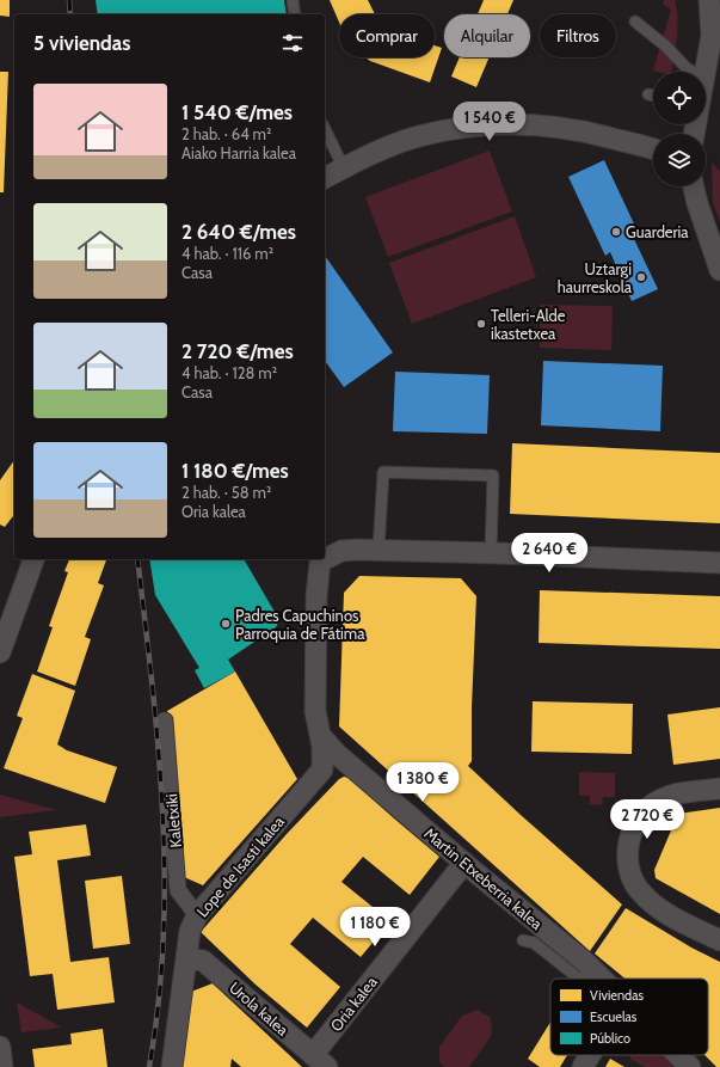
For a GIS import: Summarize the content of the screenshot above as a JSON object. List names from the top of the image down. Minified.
{"streets":{"street":["Kaletxiki","Lope de Isasti kalea","Martin Etxeberria kalea","Oria kalea","Urola kalea"]},"crossings":[["Kaletxiki","Lope de Isasti kalea"],["Lope de Isasti kalea","Martin Etxeberria kalea"],["Lope de Isasti kalea","Urola kalea"],["Martin Etxeberria kalea","Oria kalea"],["Oria kalea","Urola kalea"]],"places":["Guarderia","Uztargi haurreskola","Telleri-Alde ikastetxea","Padres Capuchinos Parroquia de Fátima"],"legend":["Viviendas","Escuelas","Público"],"page":{"chip":["Comprar","Alquilar","Filtros"],"heading":"5 viviendas","list":[{"name":"1 540 €/mes","note":"2 hab. · 64 m² · Aiako Harria kalea"},{"name":"2 640 €/mes","note":"4 hab. · 116 m² · Casa"},{"name":"2 720 €/mes","note":"4 hab. · 128 m² · Casa"},{"name":"1 180 €/mes","note":"2 hab. · 58 m² · Oria kalea"}],"price":["1 540 €","2 640 €","1 380 €","2 720 €","1 180 €"]}}
